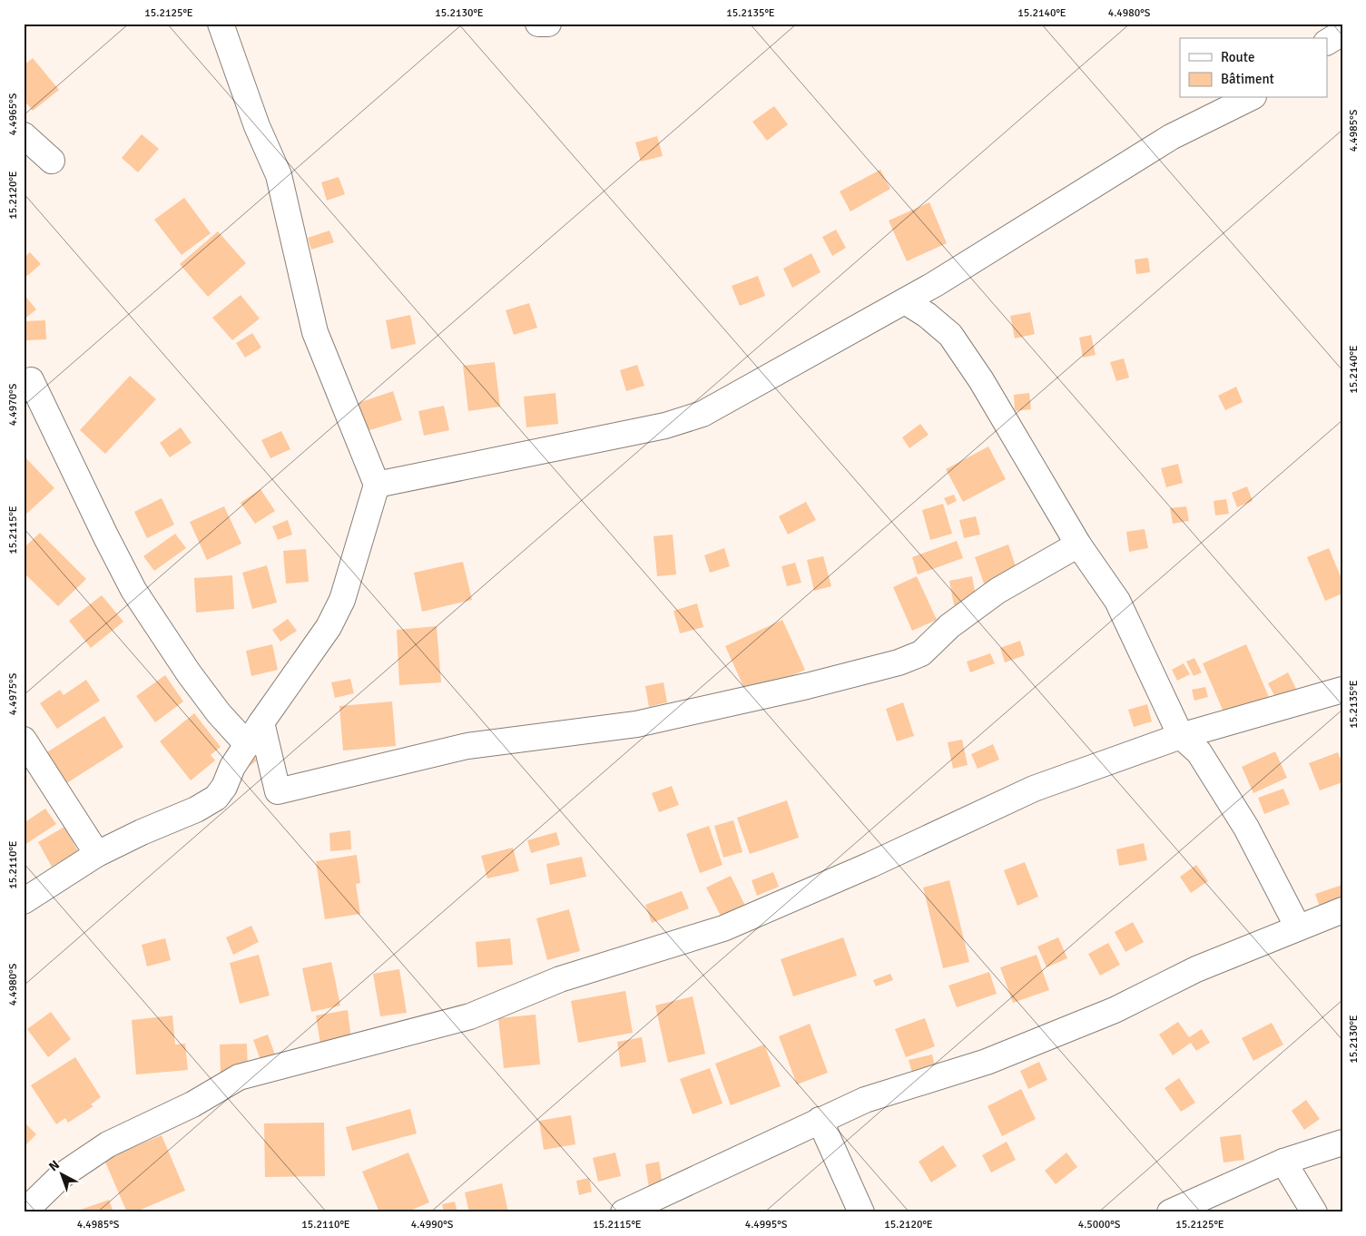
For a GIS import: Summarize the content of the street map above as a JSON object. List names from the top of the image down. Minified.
{"legend":["Route","Bâtiment"],"north":"top left","coordinates":["15.2125°E","15.2130°E","15.2135°E","15.2140°E","4.4980°S","4.4965°S","4.4985°S","15.2120°E","4.4970°S","15.2115°E","4.4975°S","15.2110°E","4.4990°S","4.4995°S","4.5000°S"]}
